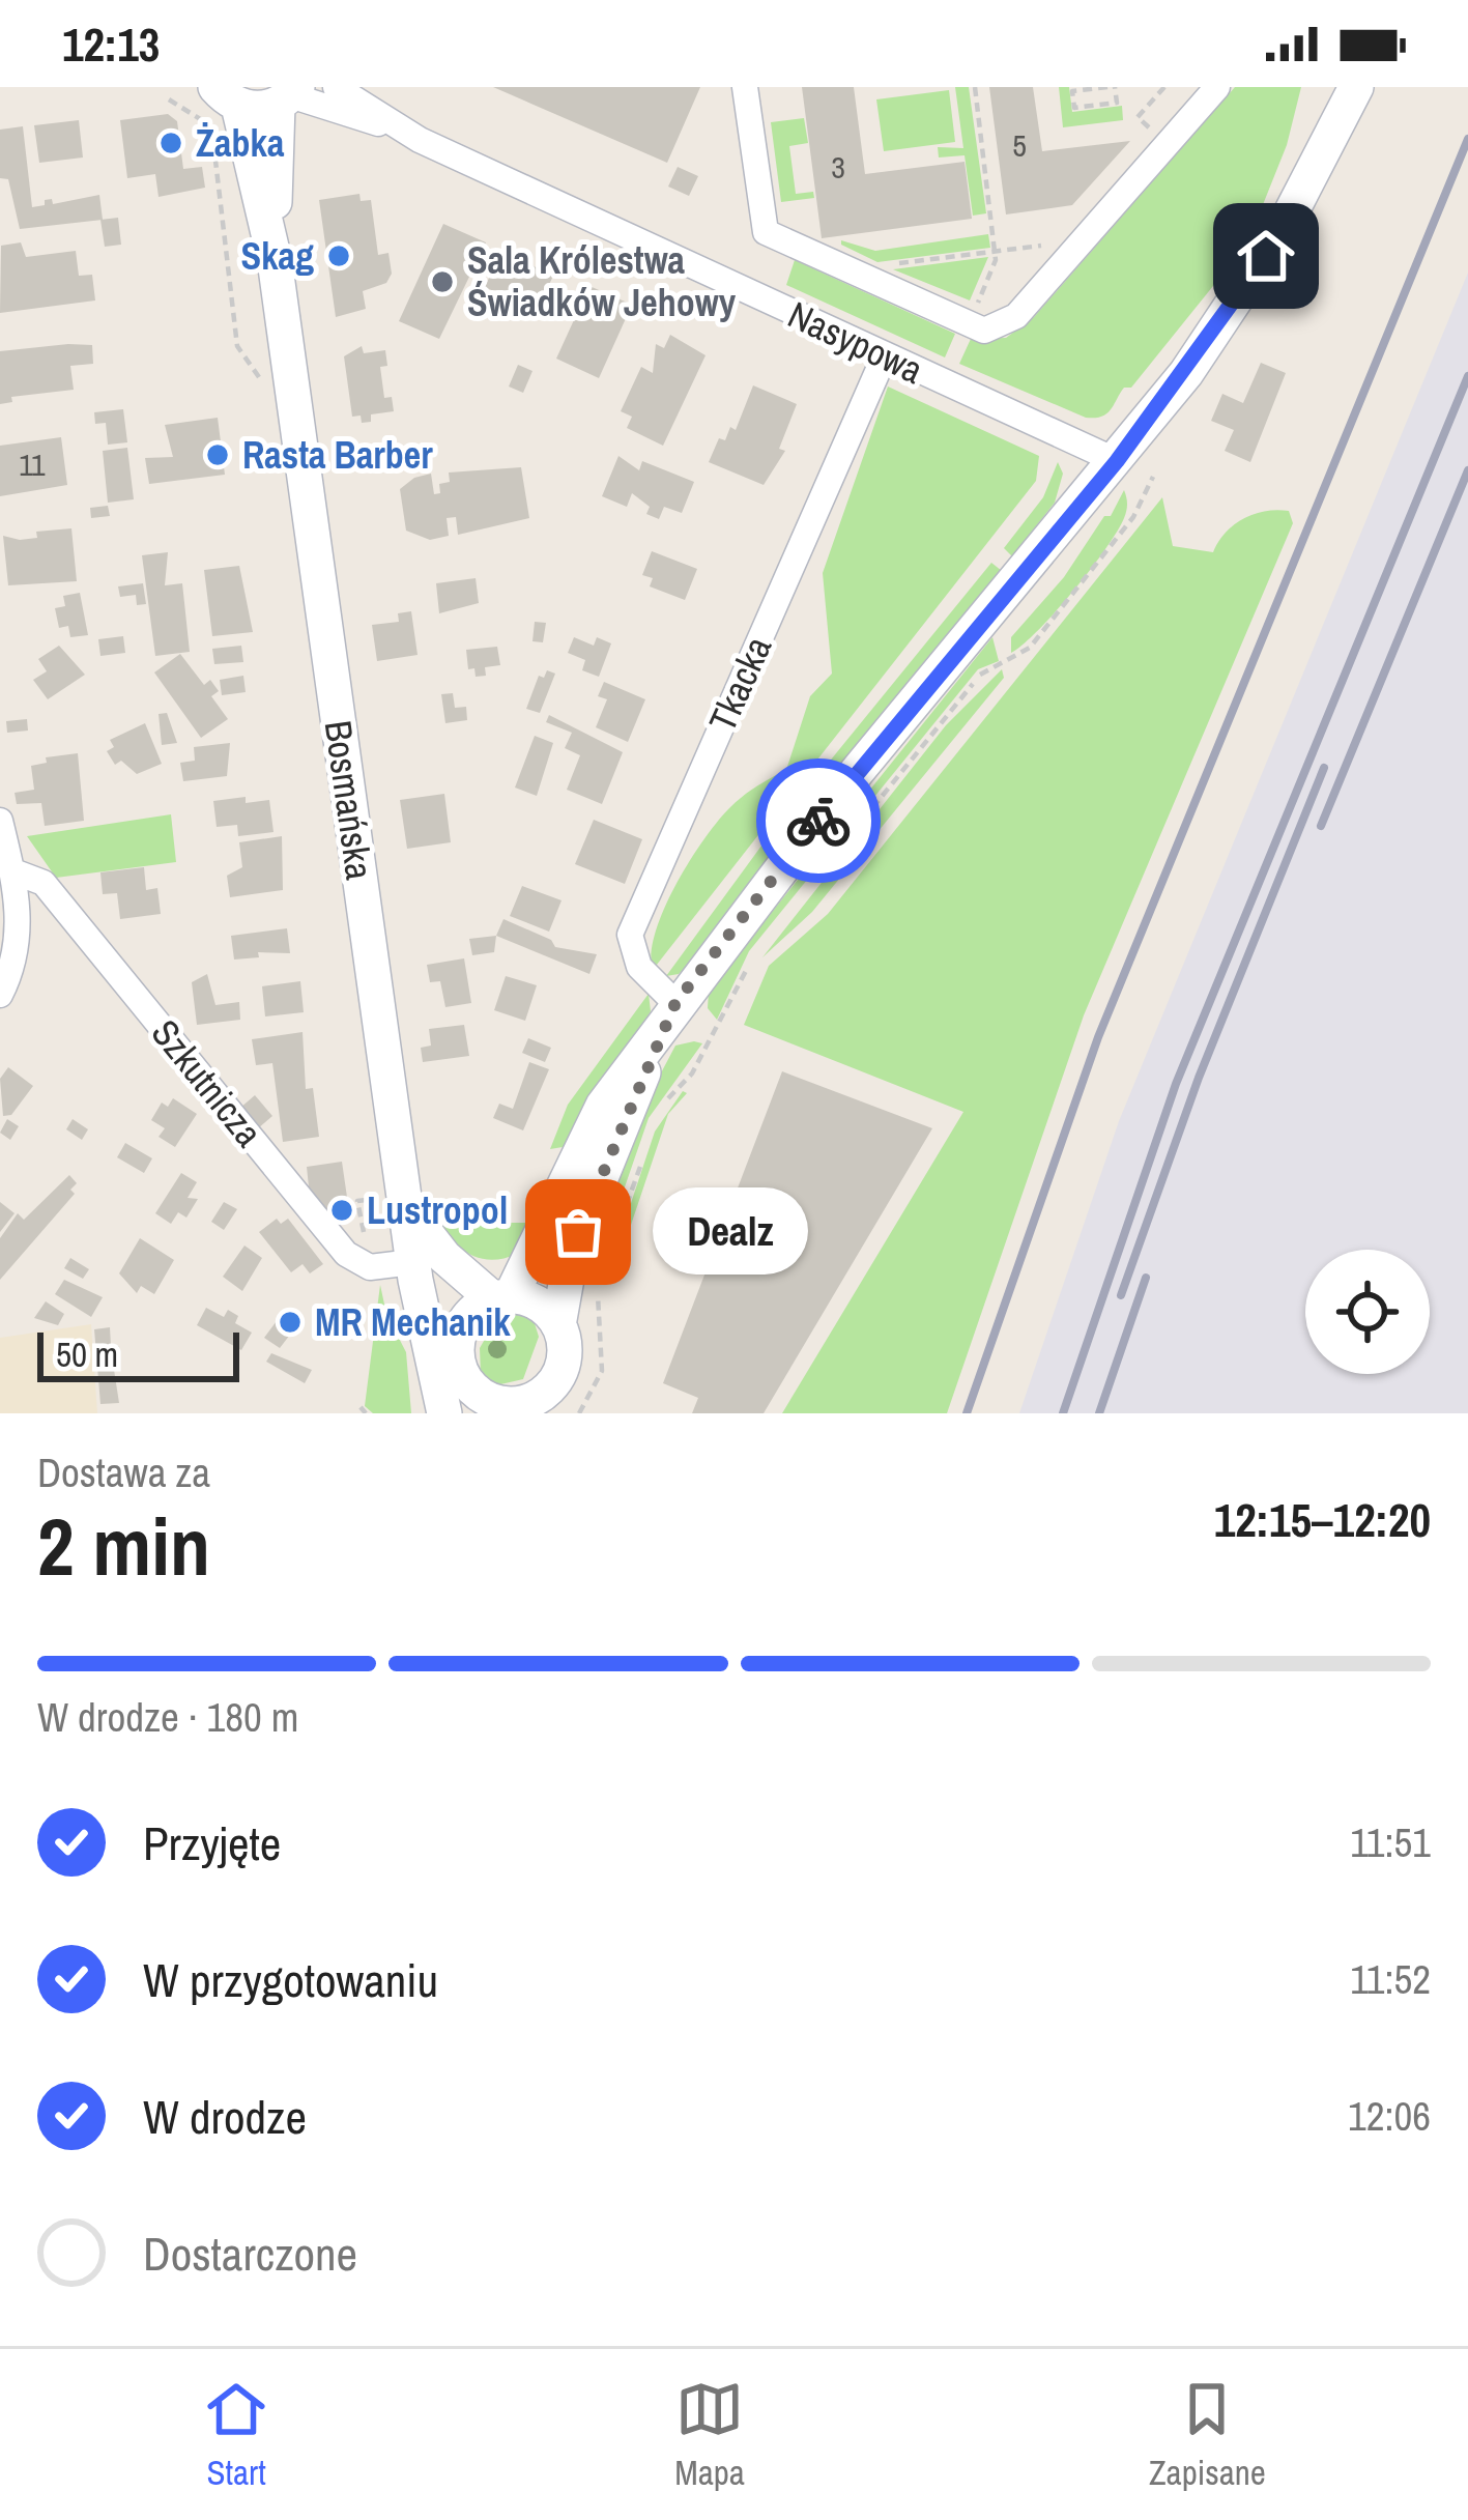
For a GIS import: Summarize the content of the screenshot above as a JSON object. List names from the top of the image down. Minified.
{"streets":{"street":["Nasypowa","Tkacka","Bosmańska","Szkutnicza"]},"crossings":[["Nasypowa","Tkacka"],["Nasypowa","Bosmańska"],["Bosmańska","Szkutnicza"]],"places":["Żabka","Skag","Sala Królestwa Świadków Jehowy","Rasta Barber","Lustropol","Dealz","MR Mechanik"],"house_numbers":["5","3","11"],"scale_bar":"50 m","page":{"status":"12:13","bubble":"Dealz","scale":"50 m","heading":["2 min","Dostawa za","12:15–12:20"],"bar":"W drodze · 180 m","list":[["Przyjęte","11:51"],["W przygotowaniu","11:52"],["W drodze","12:06"],"Dostarczone"],"tabs":["Start","Mapa","Zapisane"]}}
